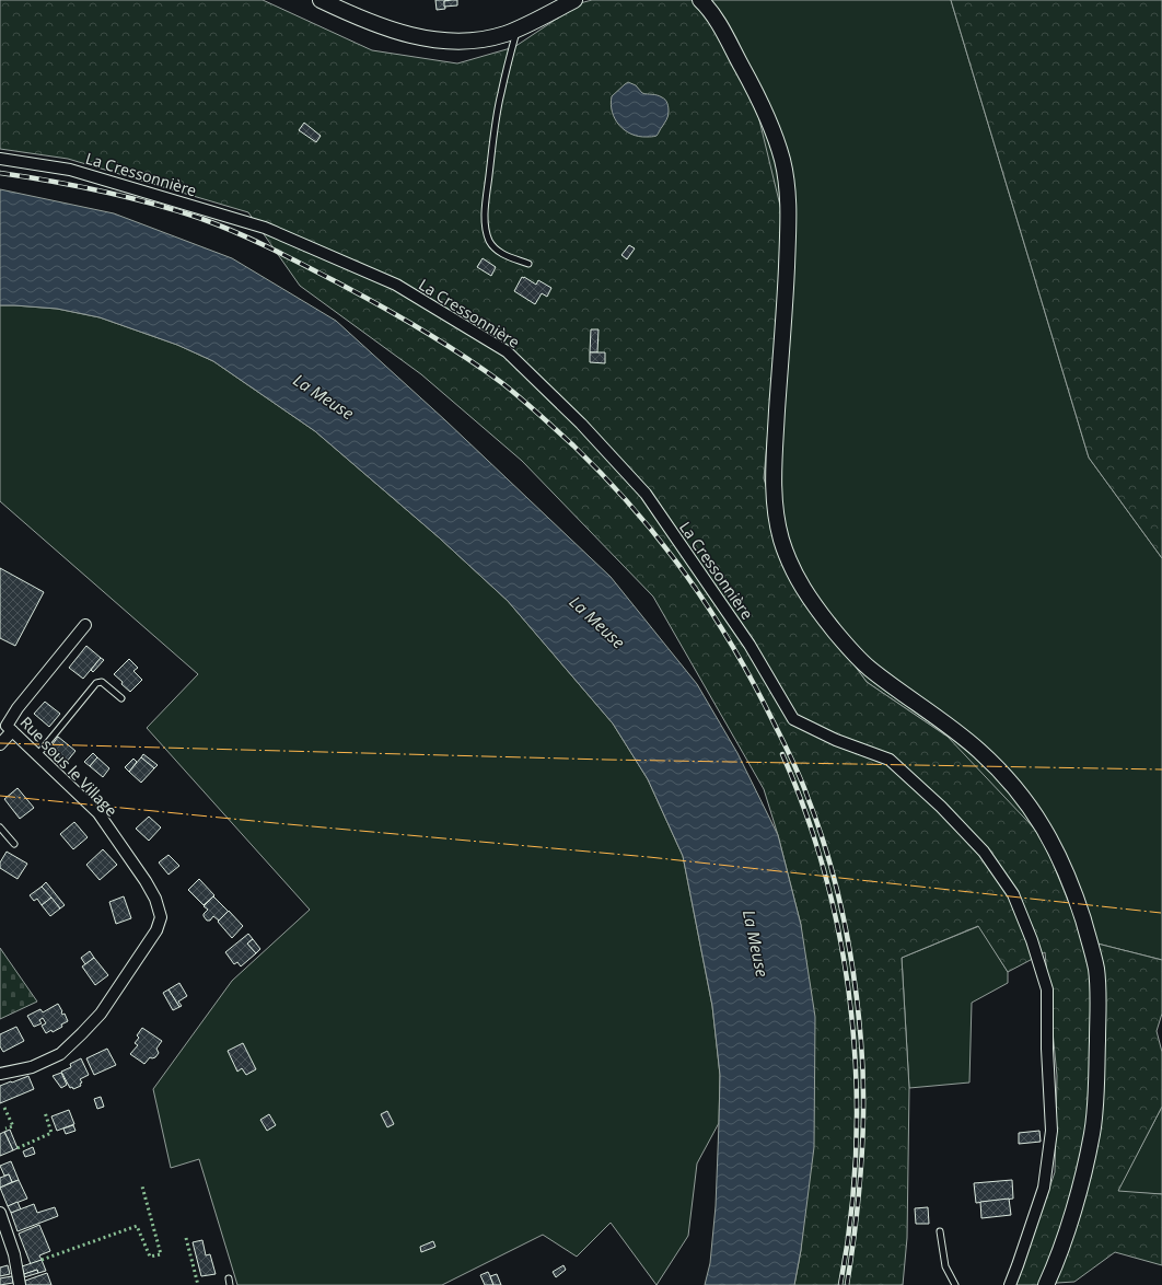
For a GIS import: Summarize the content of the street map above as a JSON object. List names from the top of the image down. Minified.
{"streets":{"street":["La Cressonnière","Rue sous le Village"]},"water":["La Meuse"]}
